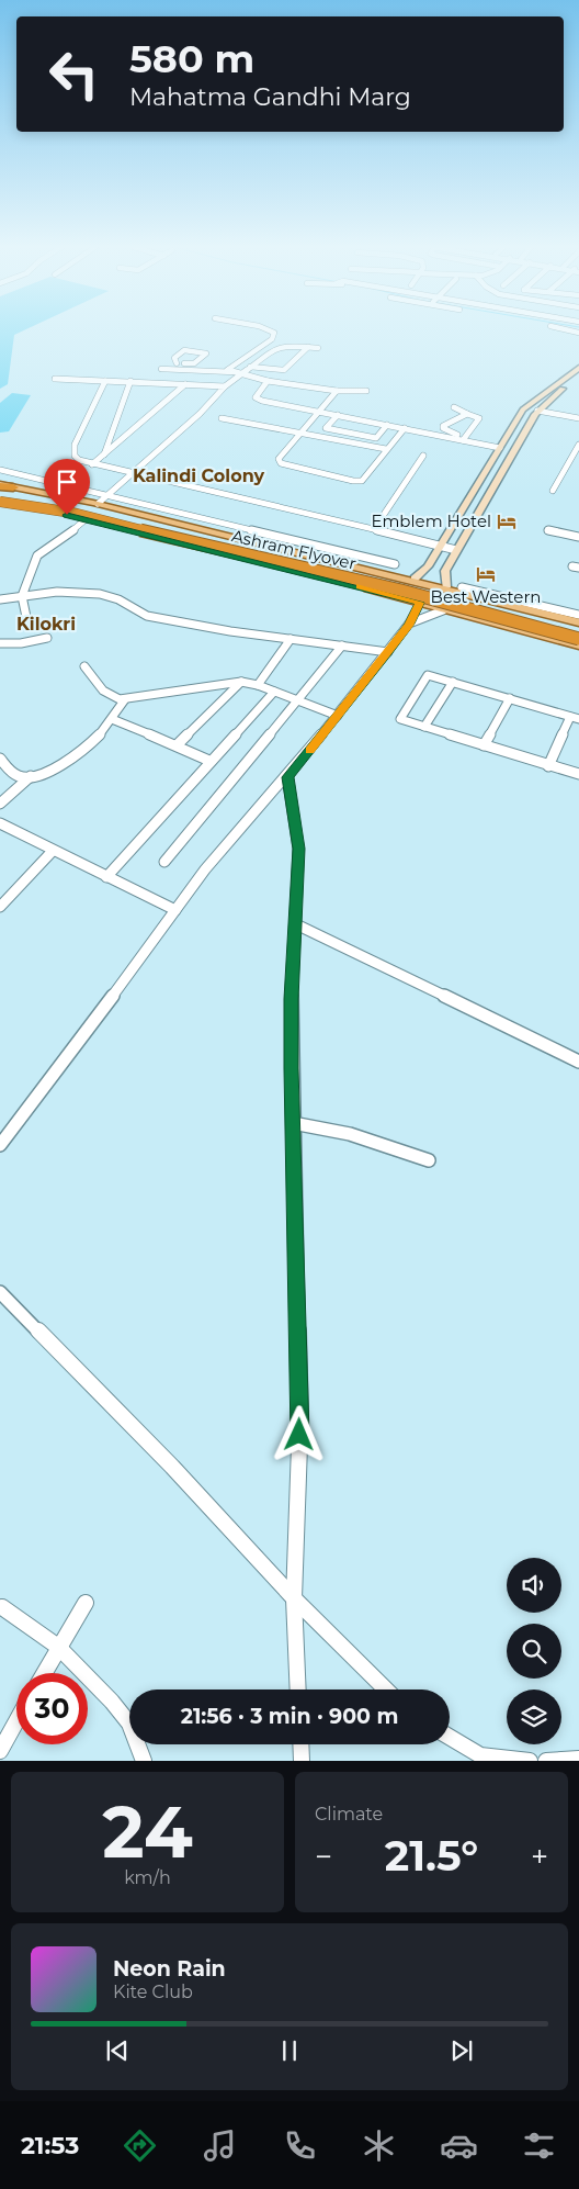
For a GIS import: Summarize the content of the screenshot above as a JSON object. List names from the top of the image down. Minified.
{"streets":{"highway":["Ashram Flyover"]},"districts":["Kalindi Colony","Kilokri"],"places":{"hotel":["Emblem Hotel","Best Western"]},"page":{"turn":["580 m","Mahatma Gandhi Marg"],"limit":"30","trip":"21:56 · 3 min · 900 m","tile":[["24","km/h"],"Climate"],"heat":["−","21.5°","+"],"song":["Neon Rain","Kite Club"],"tabs":"21:53"}}
